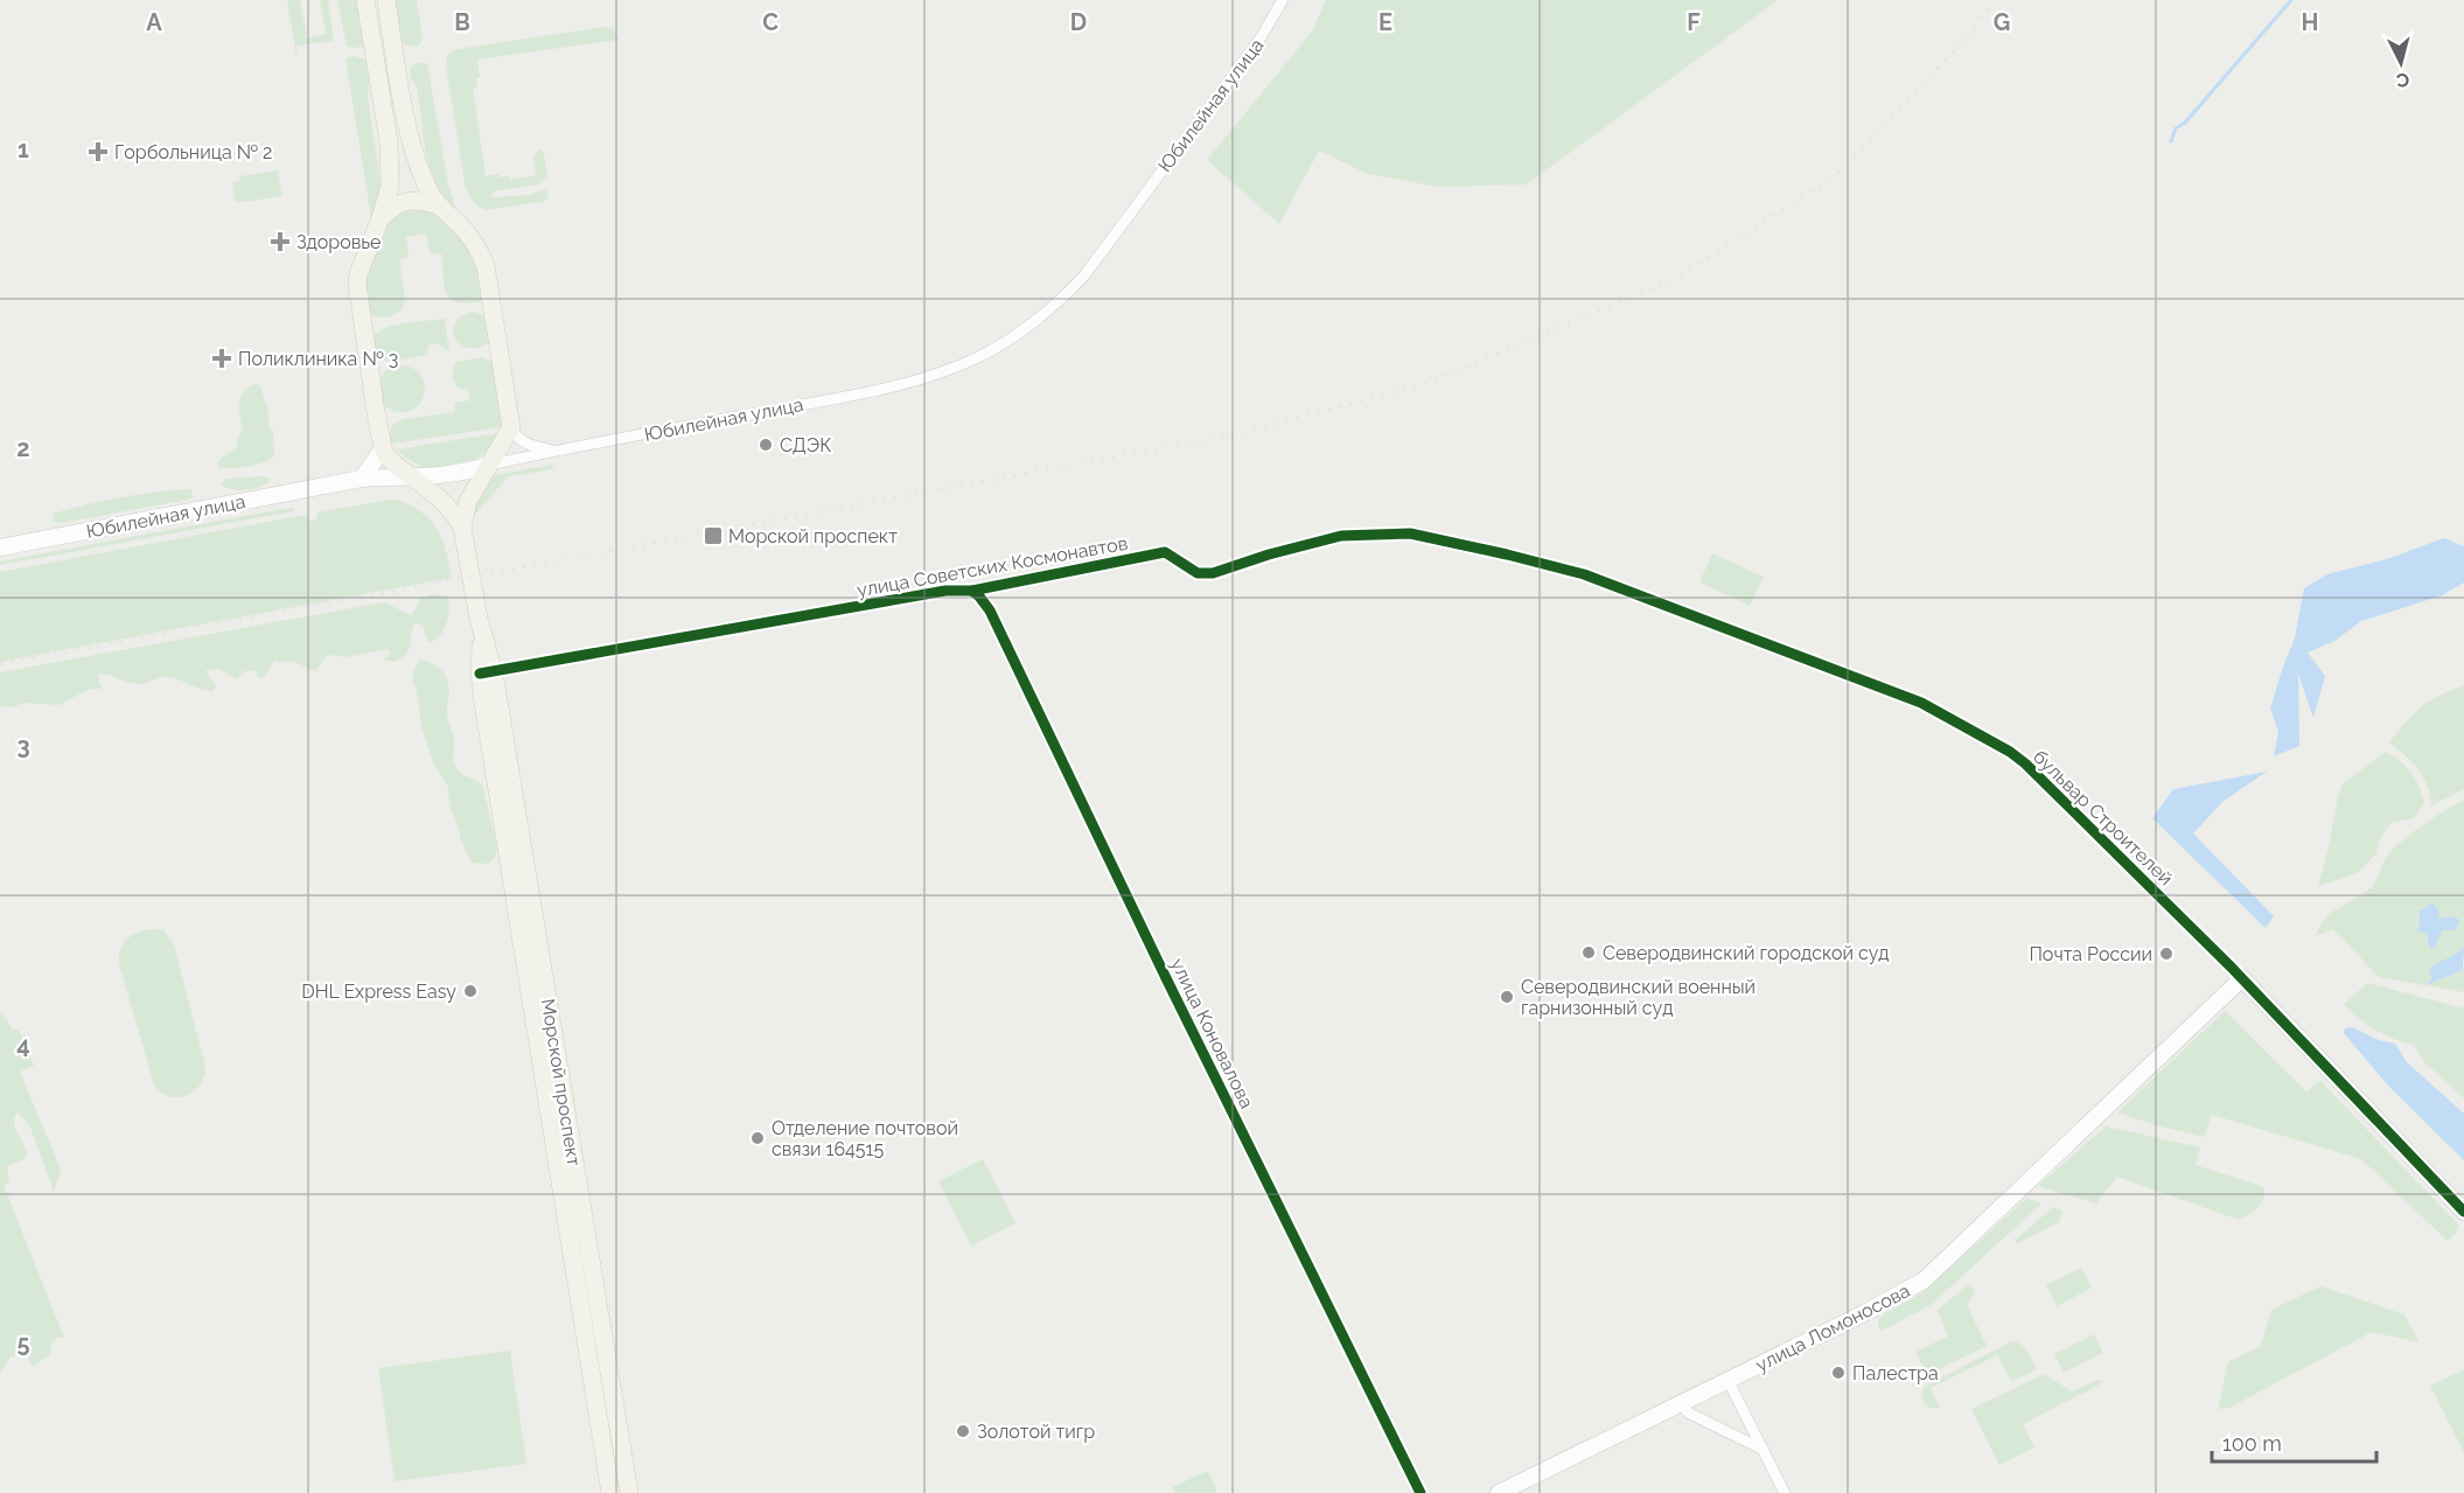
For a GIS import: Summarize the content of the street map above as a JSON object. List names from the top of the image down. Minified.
{"streets":{"main road":["Морской проспект"],"street":["Юбилейная улица","улица Советских Космонавтов","бульвар Строителей","улица Коновалова","улица Ломоносова"]},"crossings":[["Юбилейная улица","Морской проспект"],["улица Советских Космонавтов","бульвар Строителей"],["улица Советских Космонавтов","улица Коновалова"],["улица Советских Космонавтов","Морской проспект"],["бульвар Строителей","улица Ломоносова"]],"places":{"health":["Горбольница № 2","Здоровье","Поликлиника № 3"],"other":["СДЭК","Северодвинский городской суд","Почта России","DHL Express Easy","Северодвинский военный гарнизонный суд","Отделение почтовой связи 164515","Палестра","Золотой тигр"],"transit":["Морской проспект"]},"scale_bar":"100 m","north":"bottom","grid":{"columns":["A","B","C","D","E","F","G","H"],"rows":["1","2","3","4","5"]}}
